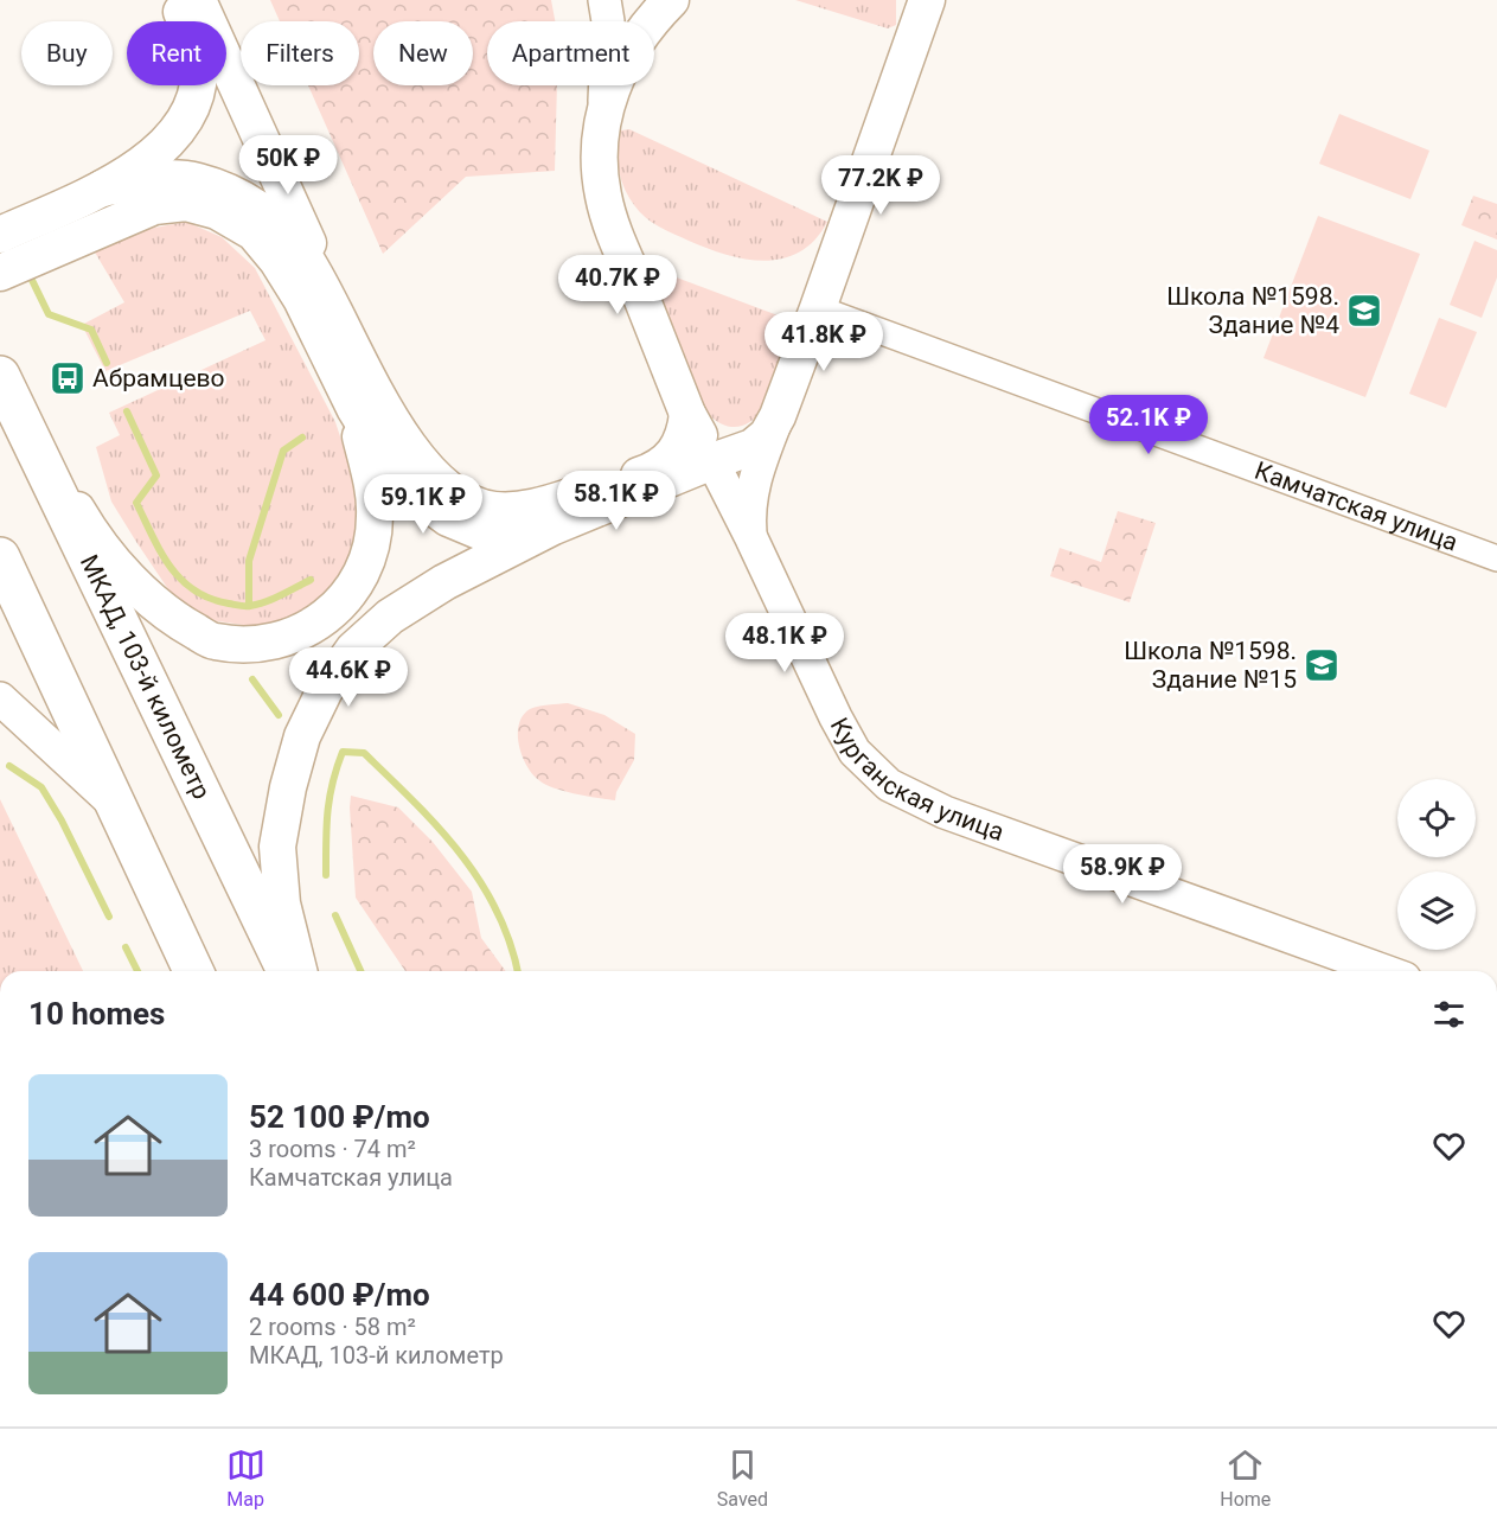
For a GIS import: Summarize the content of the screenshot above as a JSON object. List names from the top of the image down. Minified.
{"streets":{"highway":["МКАД, 103-й километр"],"main road":["Курганская улица"],"street":["Камчатская улица"]},"places":{"school or university":["Школа №1598. Здание №4","Школа №1598. Здание №15"],"bus stop":["Абрамцево"]},"page":{"chip":["Buy","Rent","Filters","New","Apartment"],"price":["50K ₽","77.2K ₽","40.7K ₽","41.8K ₽","52.1K ₽","58.1K ₽","59.1K ₽","48.1K ₽","44.6K ₽","58.9K ₽"],"heading":"10 homes","list":[{"name":"52 100 ₽/mo","note":"3 rooms · 74 m² · Камчатская улица"},{"name":"44 600 ₽/mo","note":"2 rooms · 58 m² · МКАД, 103-й километр"}],"tabs":["Map","Saved","Home"]}}
